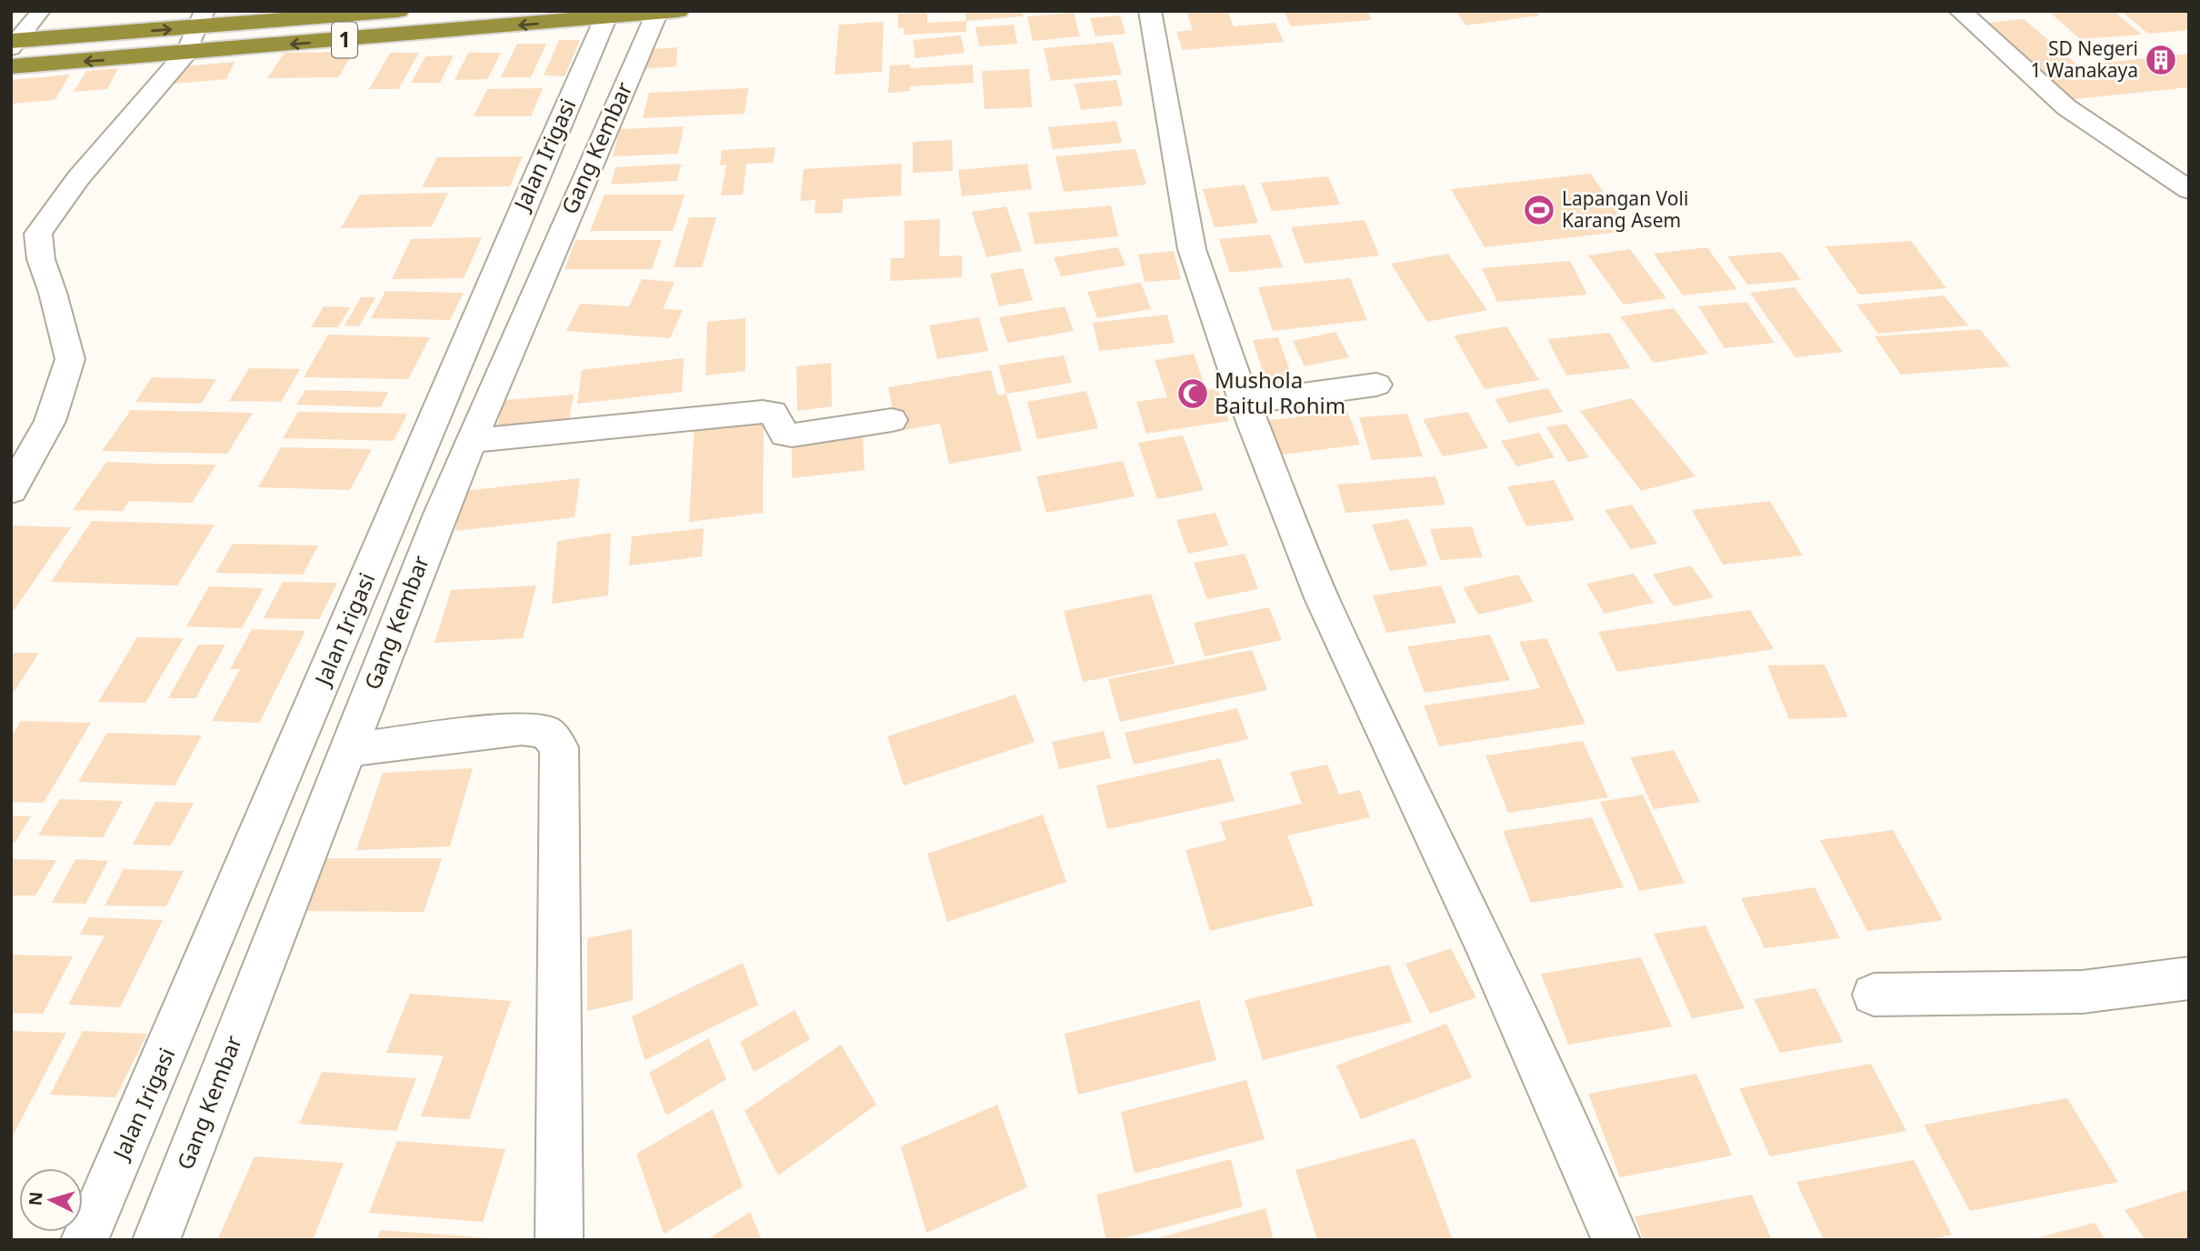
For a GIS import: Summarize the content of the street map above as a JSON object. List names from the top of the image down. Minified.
{"streets":{"highway":["1"],"street":["Gang Kembar","Jalan Irigasi"]},"crossings":[["1","Gang Kembar"],["1","Jalan Irigasi"]],"places":{"building":["SD Negeri 1 Wanakaya"],"sports":["Lapangan Voli Karang Asem"],"mosque":["Mushola Baitul Rohim"]},"north":"left"}
